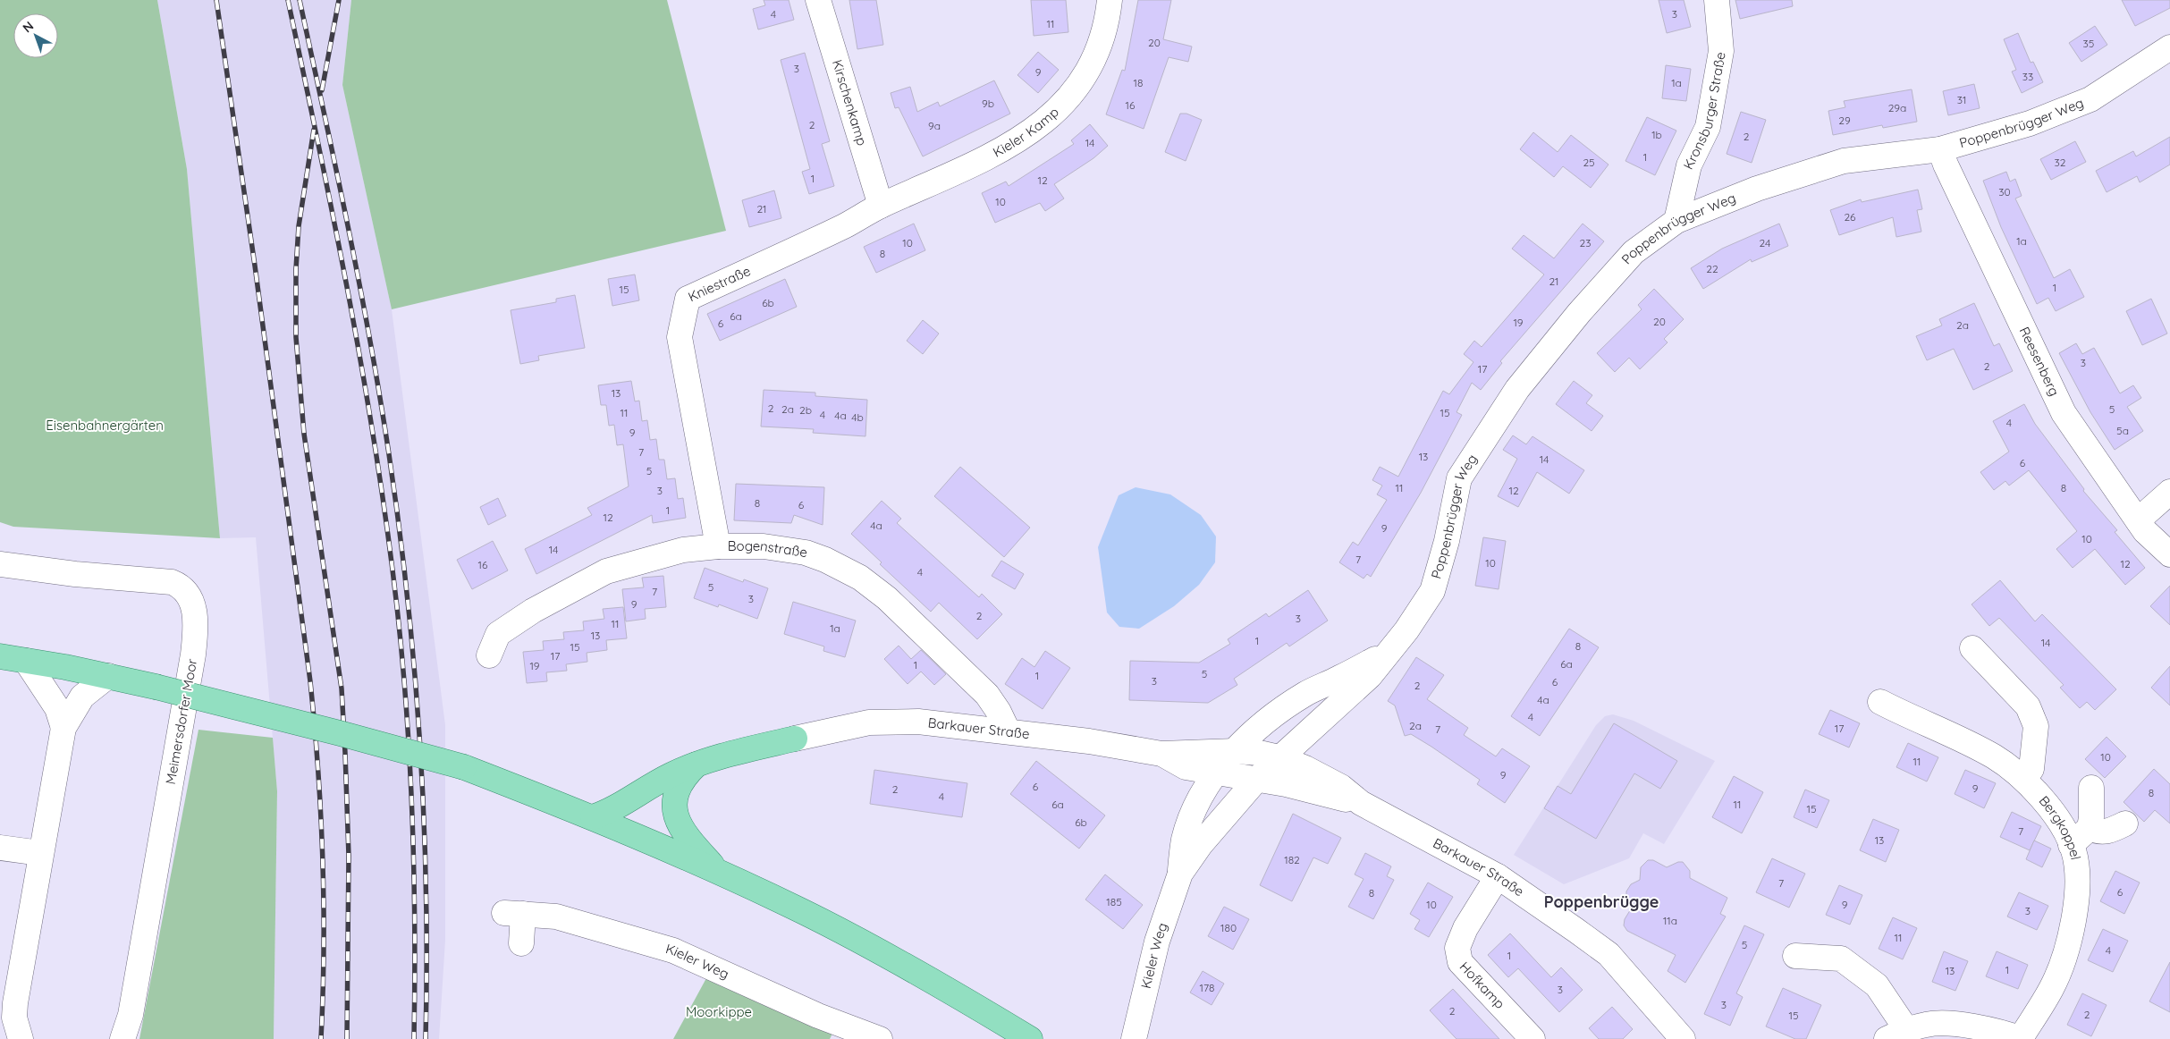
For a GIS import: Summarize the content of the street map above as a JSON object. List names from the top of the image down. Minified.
{"streets":{"street":["Kirschenkamp","Kronsburger Straße","Poppenbrügger Weg","Kieler Kamp","Kniestraße","Reesenberg","Bogenstraße","Meimersdorfer Moor","Barkauer Straße","Bergkoppel","Kieler Weg","Hofkamp"]},"crossings":[["Kirschenkamp","Kieler Kamp"],["Kirschenkamp","Kniestraße"],["Kronsburger Straße","Poppenbrügger Weg"],["Poppenbrügger Weg","Reesenberg"],["Poppenbrügger Weg","Barkauer Straße"],["Poppenbrügger Weg","Kieler Weg"],["Kieler Kamp","Kniestraße"],["Kniestraße","Bogenstraße"],["Bogenstraße","Barkauer Straße"],["Barkauer Straße","Kieler Weg"],["Barkauer Straße","Hofkamp"]],"districts":["Poppenbrügge"],"parks":["Eisenbahnergärten","Moorkippe"],"house_numbers":["4","3","11","20","35","3","9","33","18","1a","31","9b","16","29a","29","2","9a","1b","2","14","1","25","32","1","12","30","10","21","26","1a","10","23","24","8","22","21","1","15","6b","6a","20","19","6","2a","3","2","17","13","2","2a","5","2b","11","15","4","4a","4b","4","5a","9","7","13","14","6","5","11","8","3","12","8","6","1","12","4a","9","10","14","7","10","12","16","4","5","7","3","9","2","3","11","1a","13","1","14","8","15","17","6a","1","19","5","1","3","6","2","4a","4","2a","17","7","10","11","9","6","9","2","8","4","6a","11","15","6b","7","13","182","7","6","8","185","10","9","3","11a","180","11","5","4","1","1","13","178","3","3","2","2","15"],"north":"top left"}
